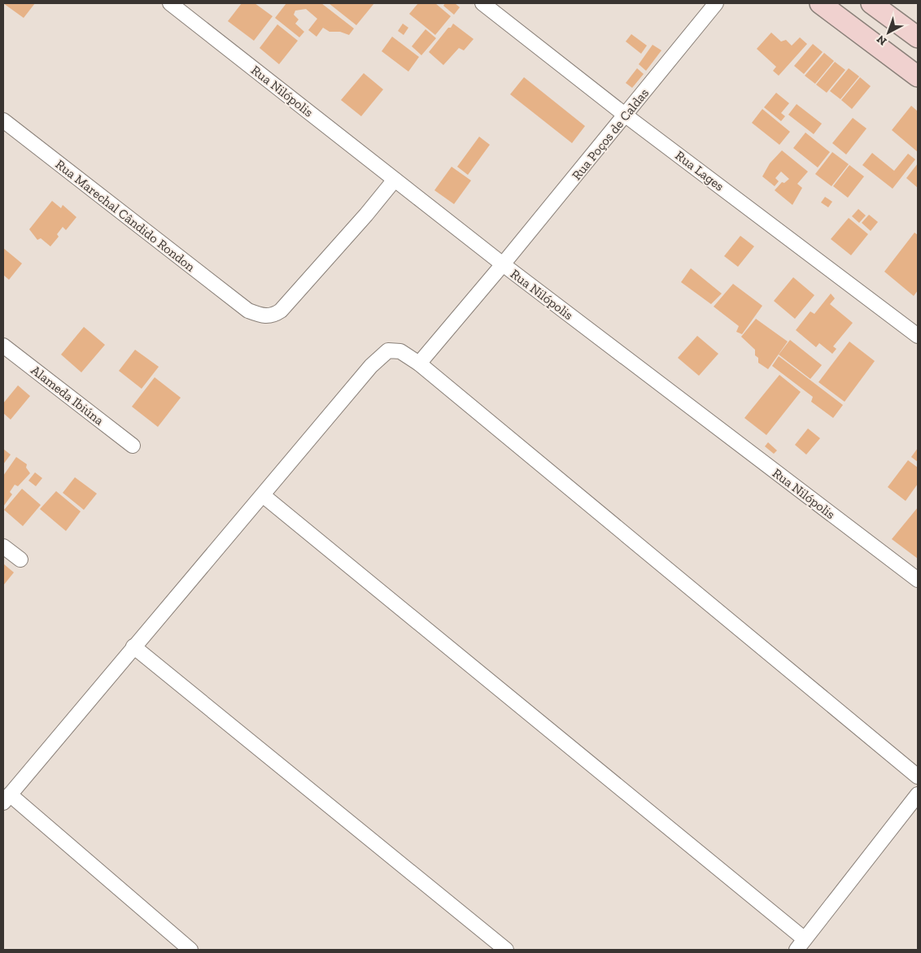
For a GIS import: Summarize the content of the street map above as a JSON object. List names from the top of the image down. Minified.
{"streets":{"street":["Rua Nilópolis","Rua Poços de Caldas","Rua Lages","Rua Marechal Cândido Rondon","Alameda Ibiúna"]},"crossings":[["Rua Nilópolis","Rua Poços de Caldas"],["Rua Nilópolis","Rua Marechal Cândido Rondon"],["Rua Poços de Caldas","Rua Lages"]],"north":"bottom left"}
